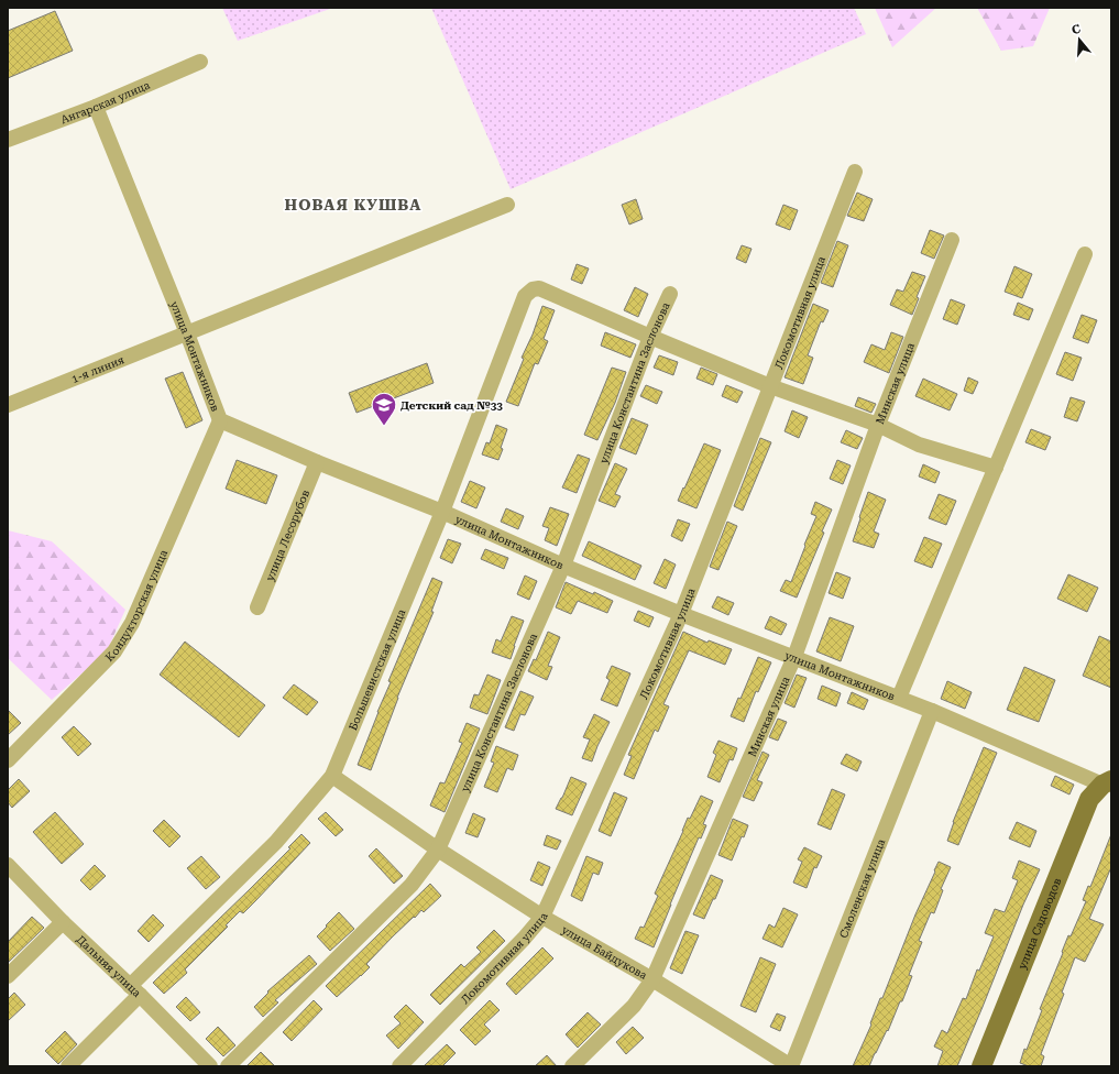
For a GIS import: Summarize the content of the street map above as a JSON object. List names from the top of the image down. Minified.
{"streets":{"main road":["улица Садоводов"],"street":["Ангарская улица","Локомотивная улица","улица Монтажников","1-я линия","улица Константина Заслонова","Минская улица","улица Лесорубов","Кондукторская улица","Большевистская улица","Смоленская улица","улица Байдукова","Дальняя улица"]},"crossings":[["Ангарская улица","улица Монтажников"],["Локомотивная улица","улица Монтажников"],["Локомотивная улица","улица Байдукова"],["улица Монтажников","1-я линия"],["улица Монтажников","улица Константина Заслонова"],["улица Монтажников","Минская улица"],["улица Монтажников","улица Лесорубов"],["улица Монтажников","Кондукторская улица"],["улица Монтажников","Большевистская улица"],["улица Монтажников","Смоленская улица"],["улица Монтажников","улица Садоводов"],["улица Константина Заслонова","Большевистская улица"],["улица Константина Заслонова","улица Байдукова"],["Минская улица","улица Байдукова"],["Большевистская улица","улица Байдукова"],["Большевистская улица","Дальняя улица"],["Смоленская улица","улица Байдукова"]],"districts":["НОВАЯ КУШВА"],"places":{"school or university":["Детский сад №33"]},"north":"top"}
